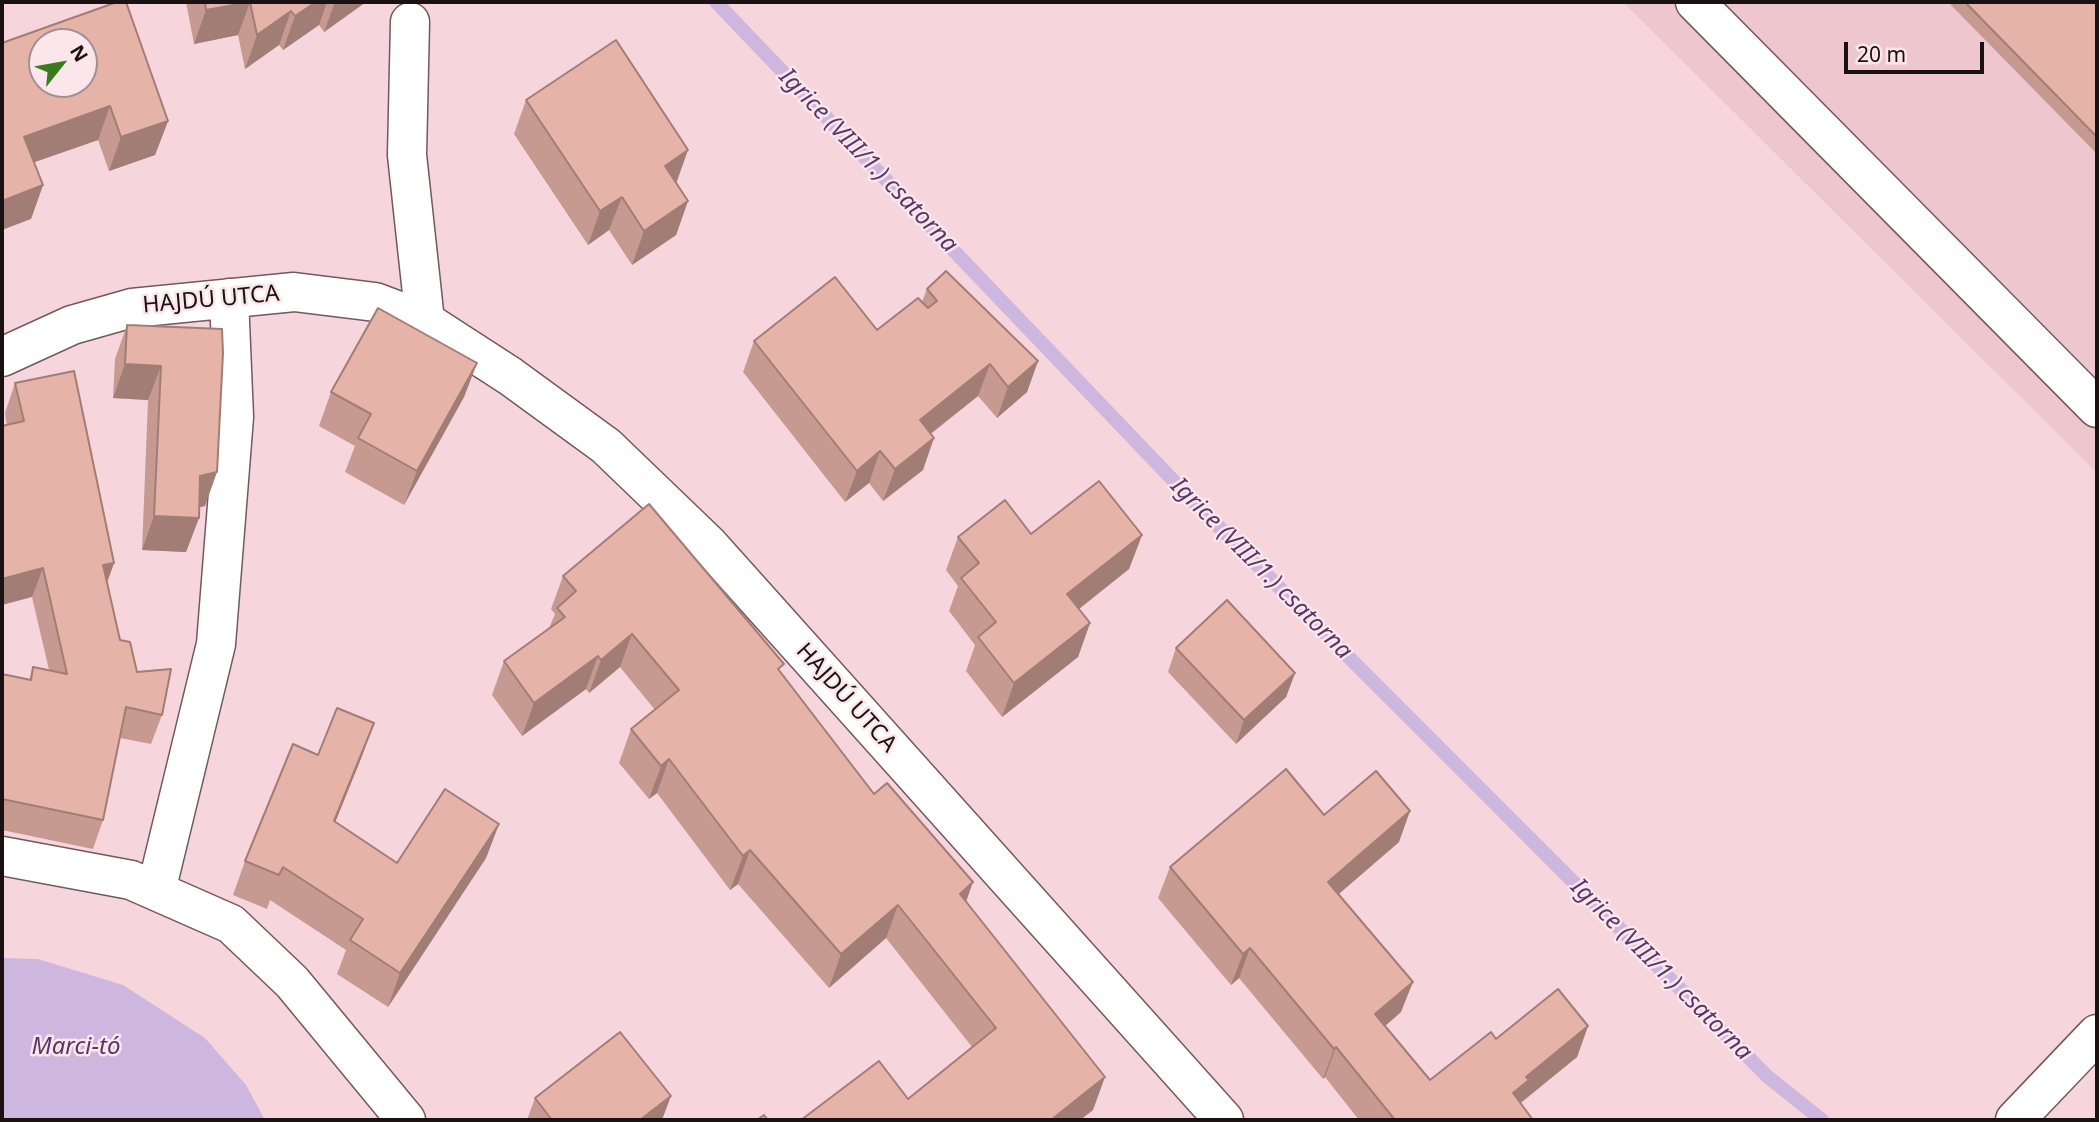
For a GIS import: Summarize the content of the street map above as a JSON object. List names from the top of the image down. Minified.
{"streets":{"street":["HAJDÚ UTCA"]},"water":["Igrice (VIII/1.) csatorna","Marci-tó"],"scale_bar":"20 m","north":"top right"}
